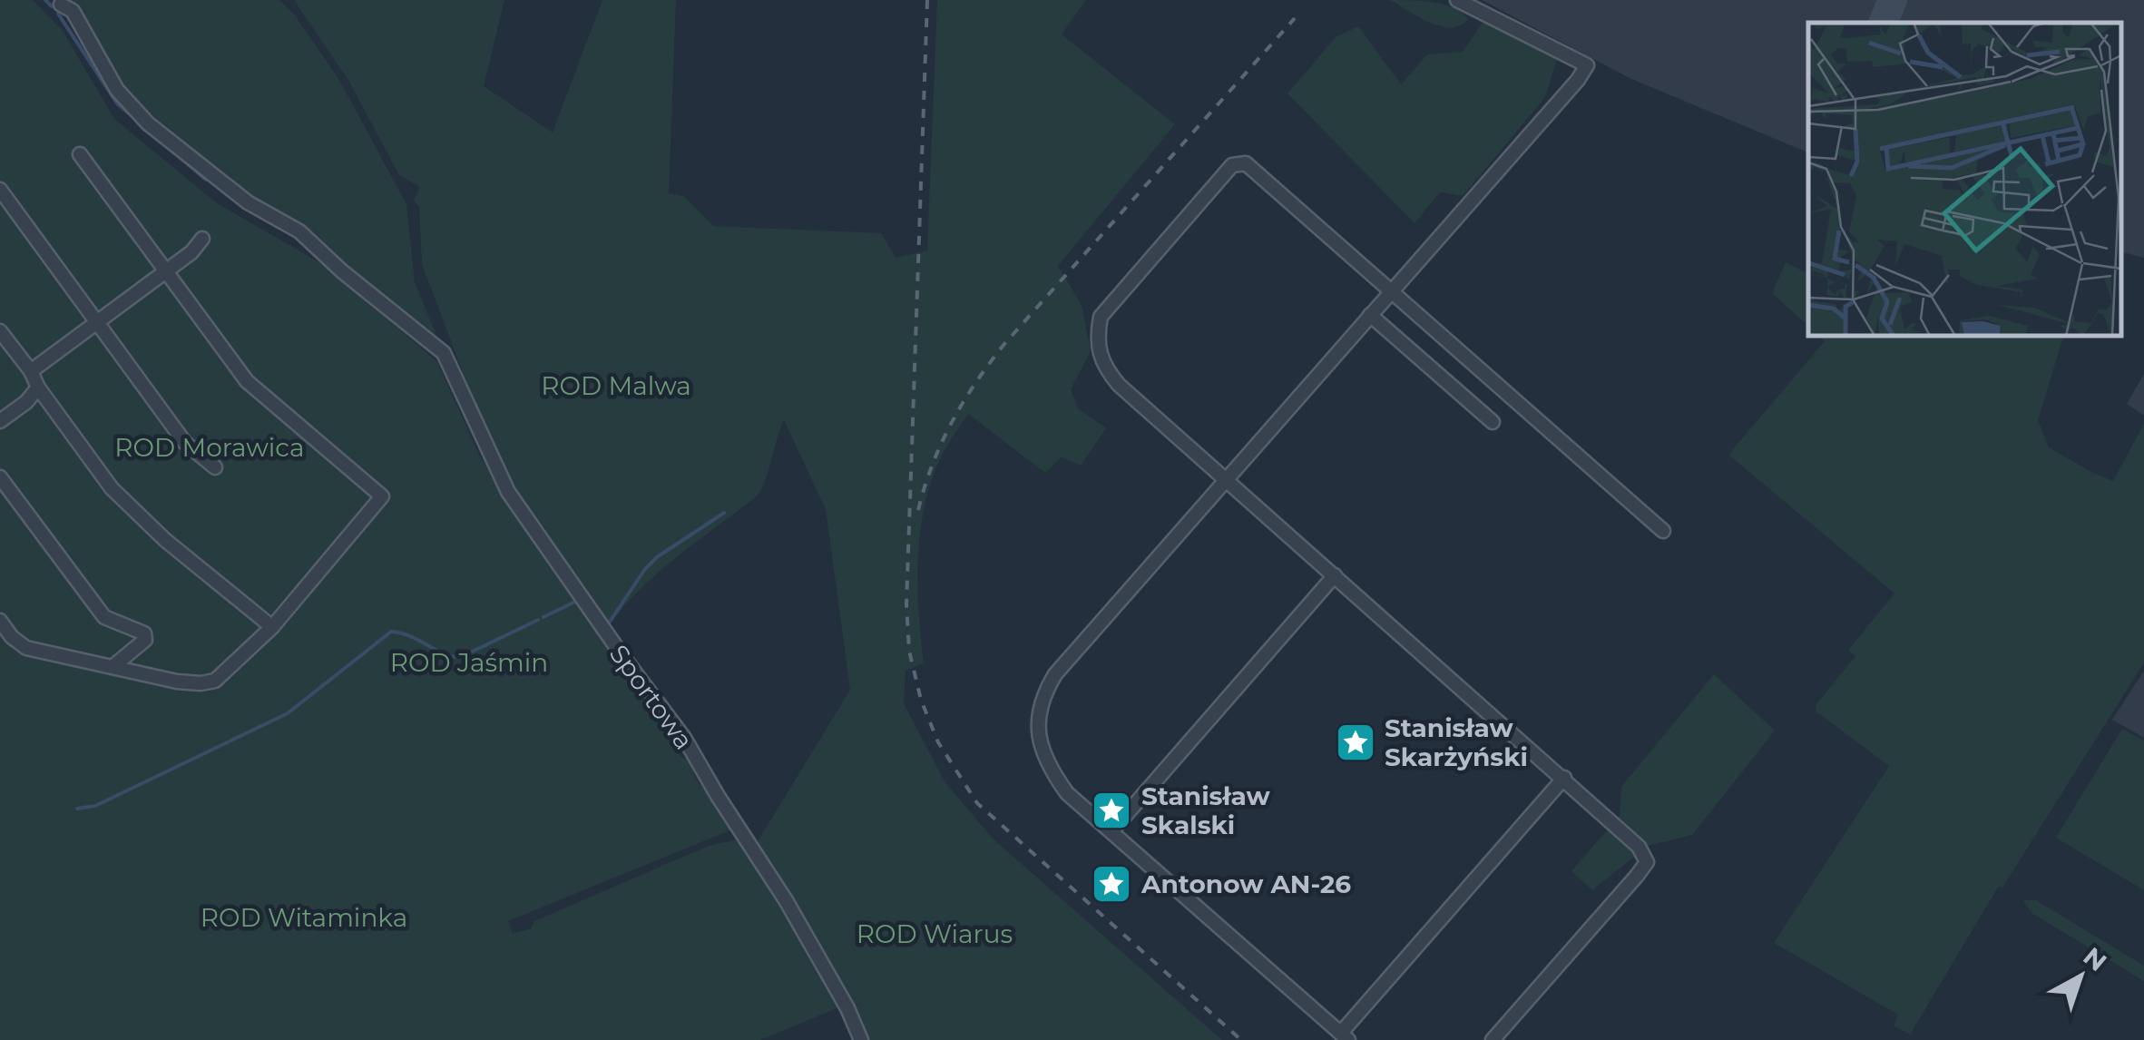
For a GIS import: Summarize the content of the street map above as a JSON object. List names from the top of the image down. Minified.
{"streets":{"street":["Sportowa"]},"parks":["ROD Malwa","ROD Morawica","ROD Jaśmin","ROD Witaminka","ROD Wiarus"],"places":{"place":["Stanisław Skarżyński","Stanisław Skalski","Antonow AN-26"]},"north":"top right"}
